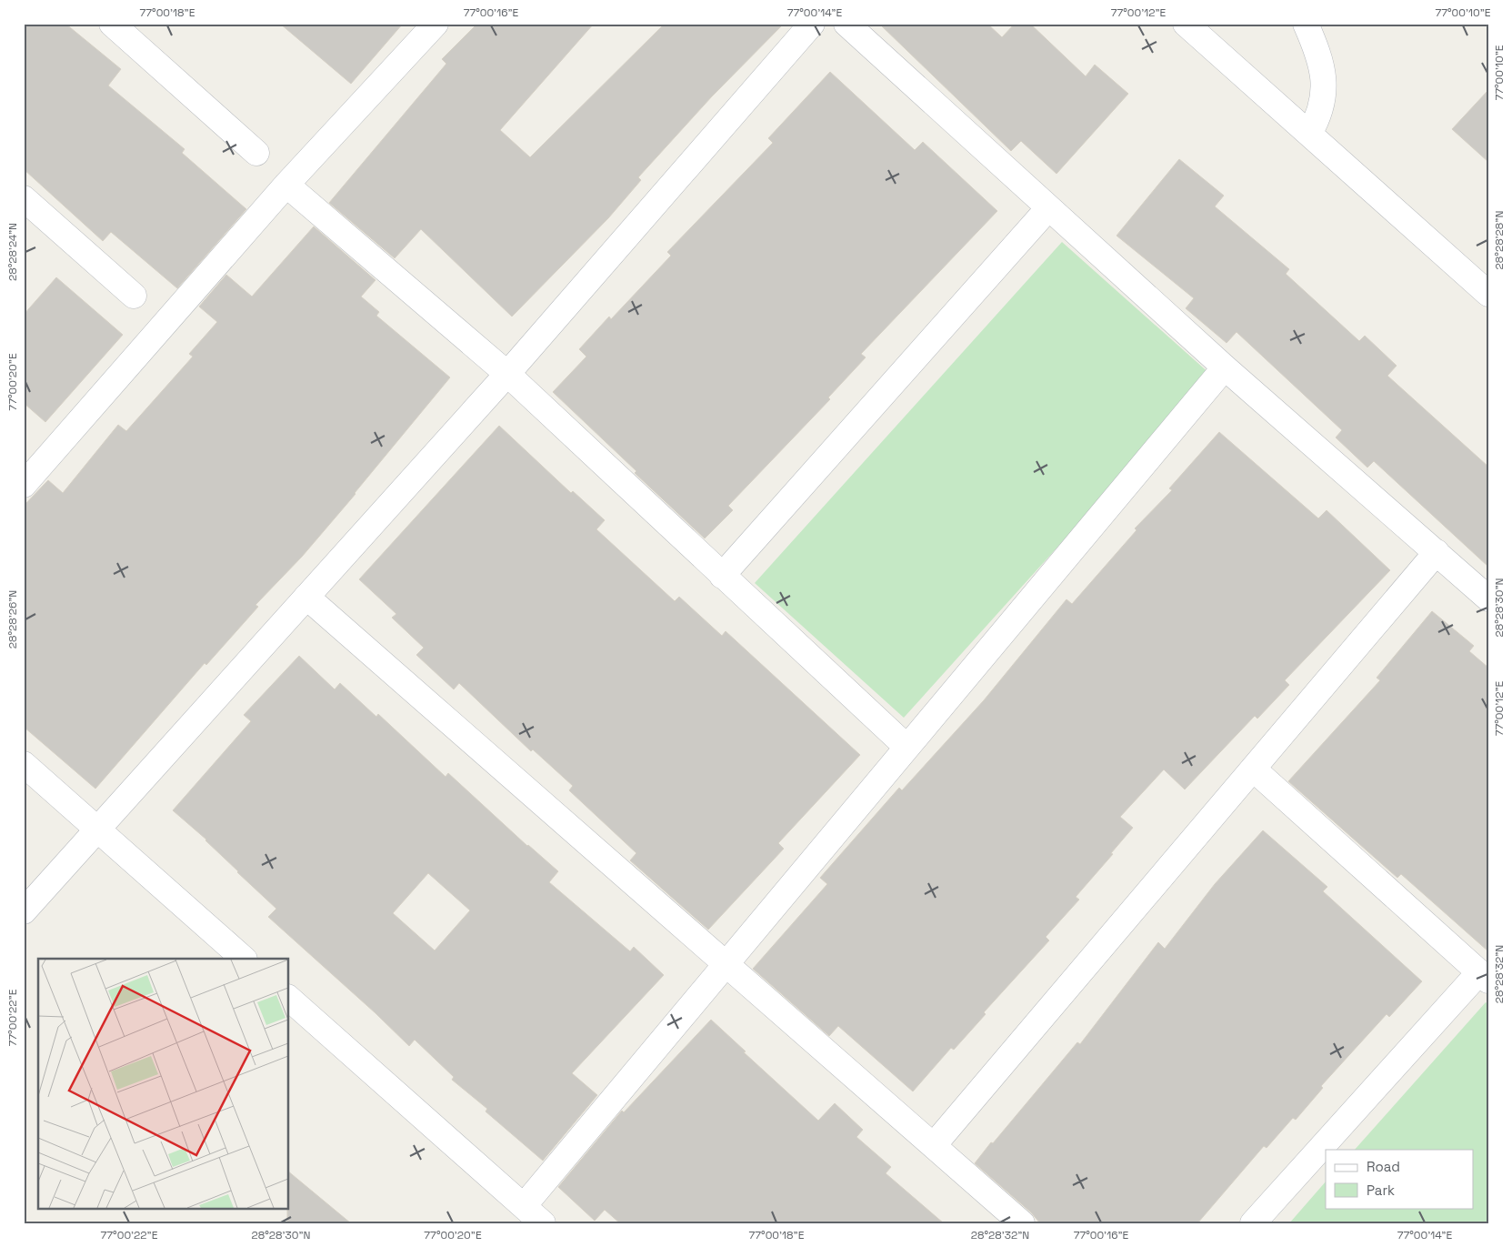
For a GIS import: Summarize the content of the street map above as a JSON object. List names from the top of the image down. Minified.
{"legend":["Road","Park"],"coordinates":["77°00'18\"E","77°00'16\"E","77°00'14\"E","77°00'12\"E","77°00'10\"E","28°28'28\"N","28°28'24\"N","77°00'20\"E","28°28'30\"N","28°28'26\"N","28°28'32\"N","77°00'22\"E"]}
